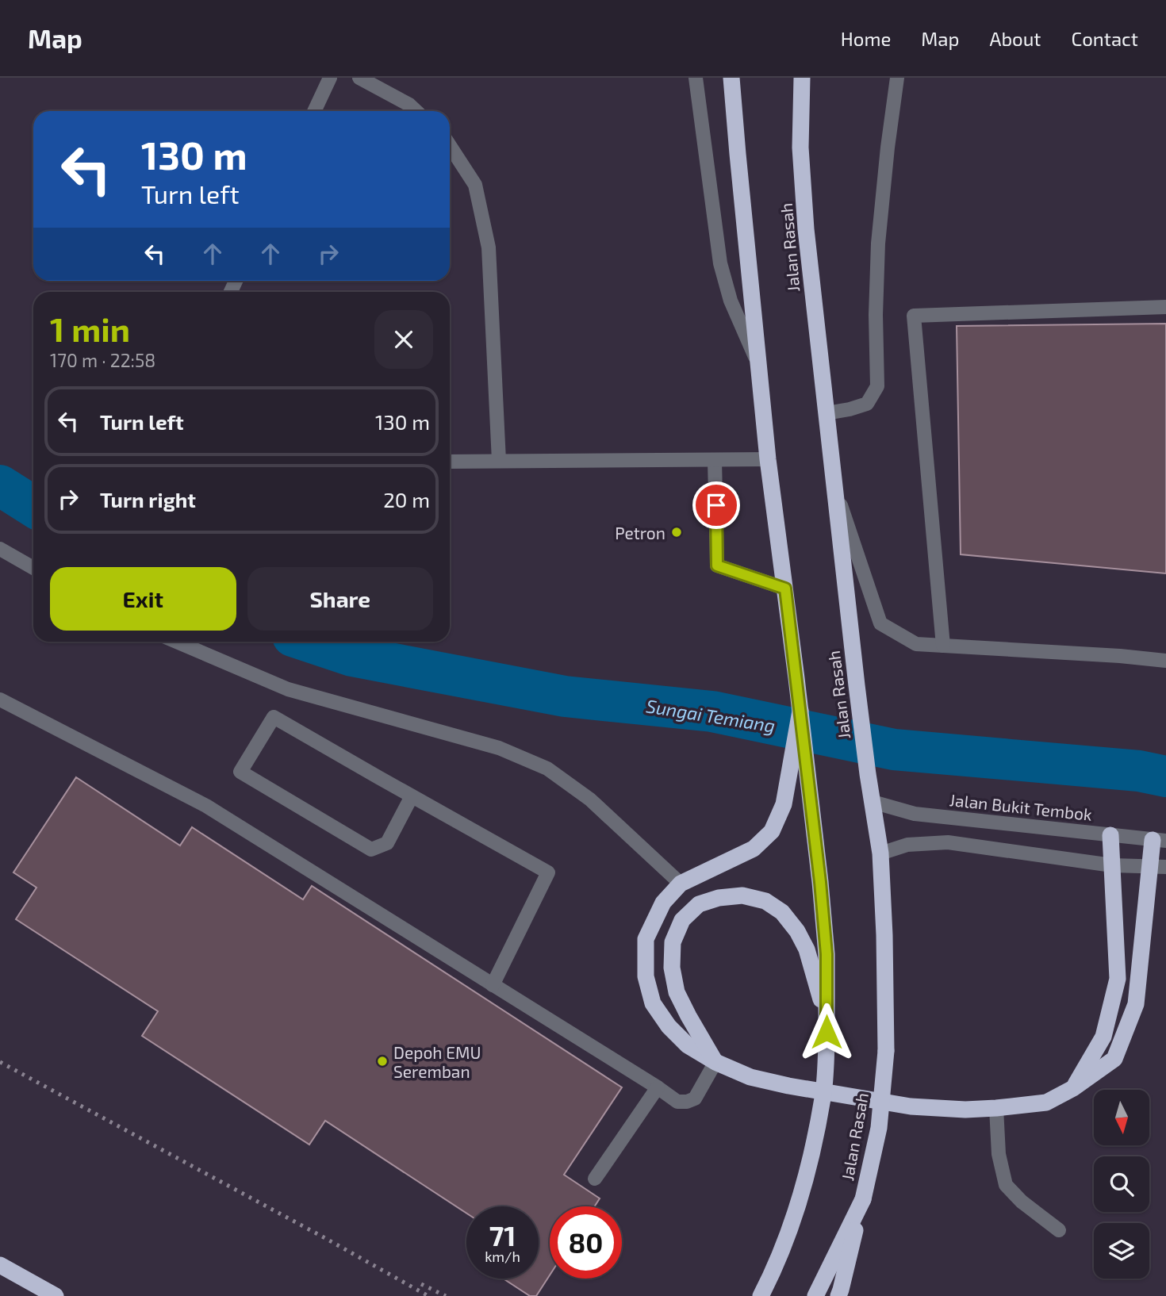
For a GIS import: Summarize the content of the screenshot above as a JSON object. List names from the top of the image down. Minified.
{"streets":{"highway":["Jalan Rasah"],"street":["Jalan Bukit Tembok"]},"crossings":[["Jalan Rasah","Jalan Bukit Tembok"]],"water":["Sungai Temiang"],"places":["Petron","Depoh EMU Seremban"],"north":"bottom","page":{"header":"Map","nav":["Home","Map","About","Contact"],"turn":["130 m","Turn left"],"heading":["1 min","170 m · 22:58"],"list":[{"name":"Turn left","value":"130 m"},{"name":"Turn right","value":"20 m"}],"buttons":["Exit","Share"],"speed":"71 km/h","limit":"80"}}
